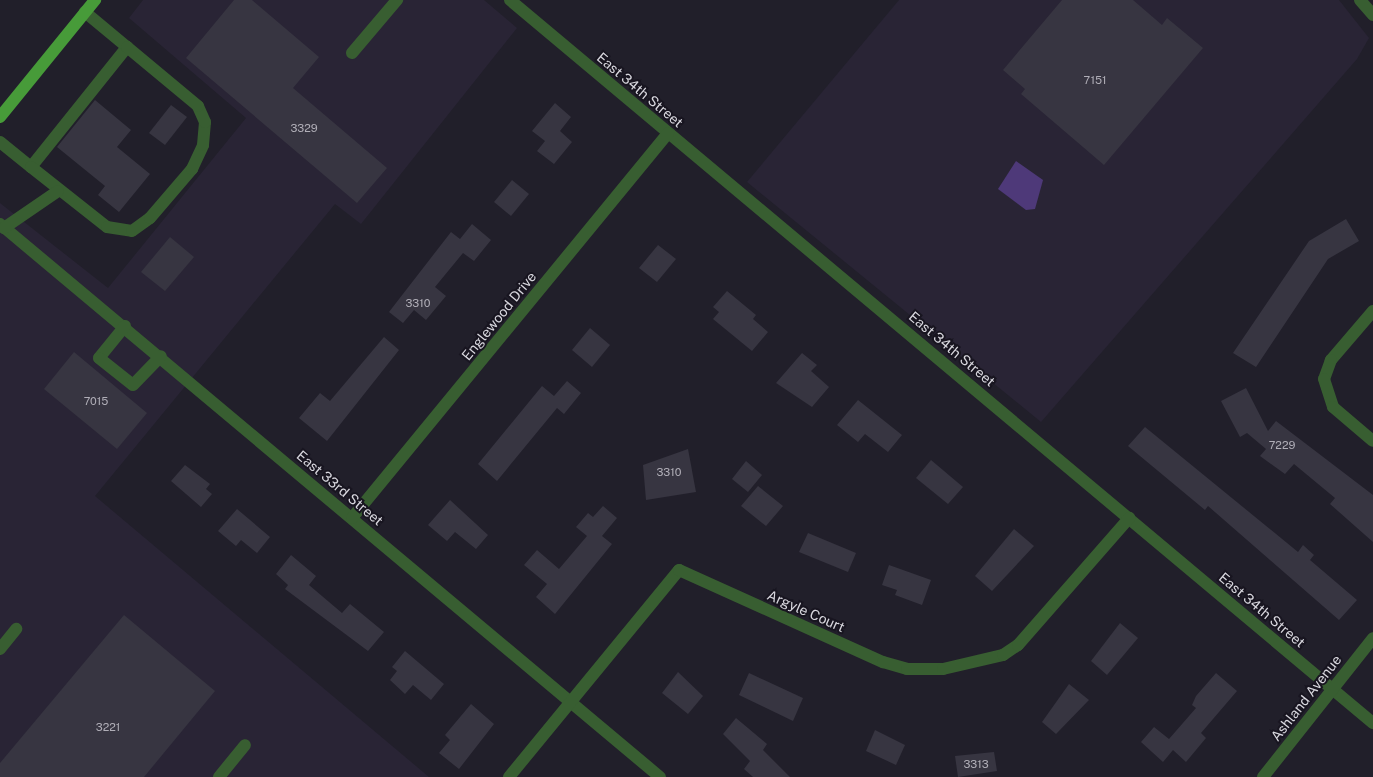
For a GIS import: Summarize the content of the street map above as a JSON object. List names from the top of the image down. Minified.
{"streets":{"street":["East 34th Street","Englewood Drive","East 33rd Street","Argyle Court","Ashland Avenue"]},"crossings":[["East 34th Street","Englewood Drive"],["East 34th Street","Argyle Court"],["East 34th Street","Ashland Avenue"],["Englewood Drive","East 33rd Street"],["East 33rd Street","Argyle Court"]],"house_numbers":["7151","3329","3310","7015","7229","3310","3221","3313"]}
